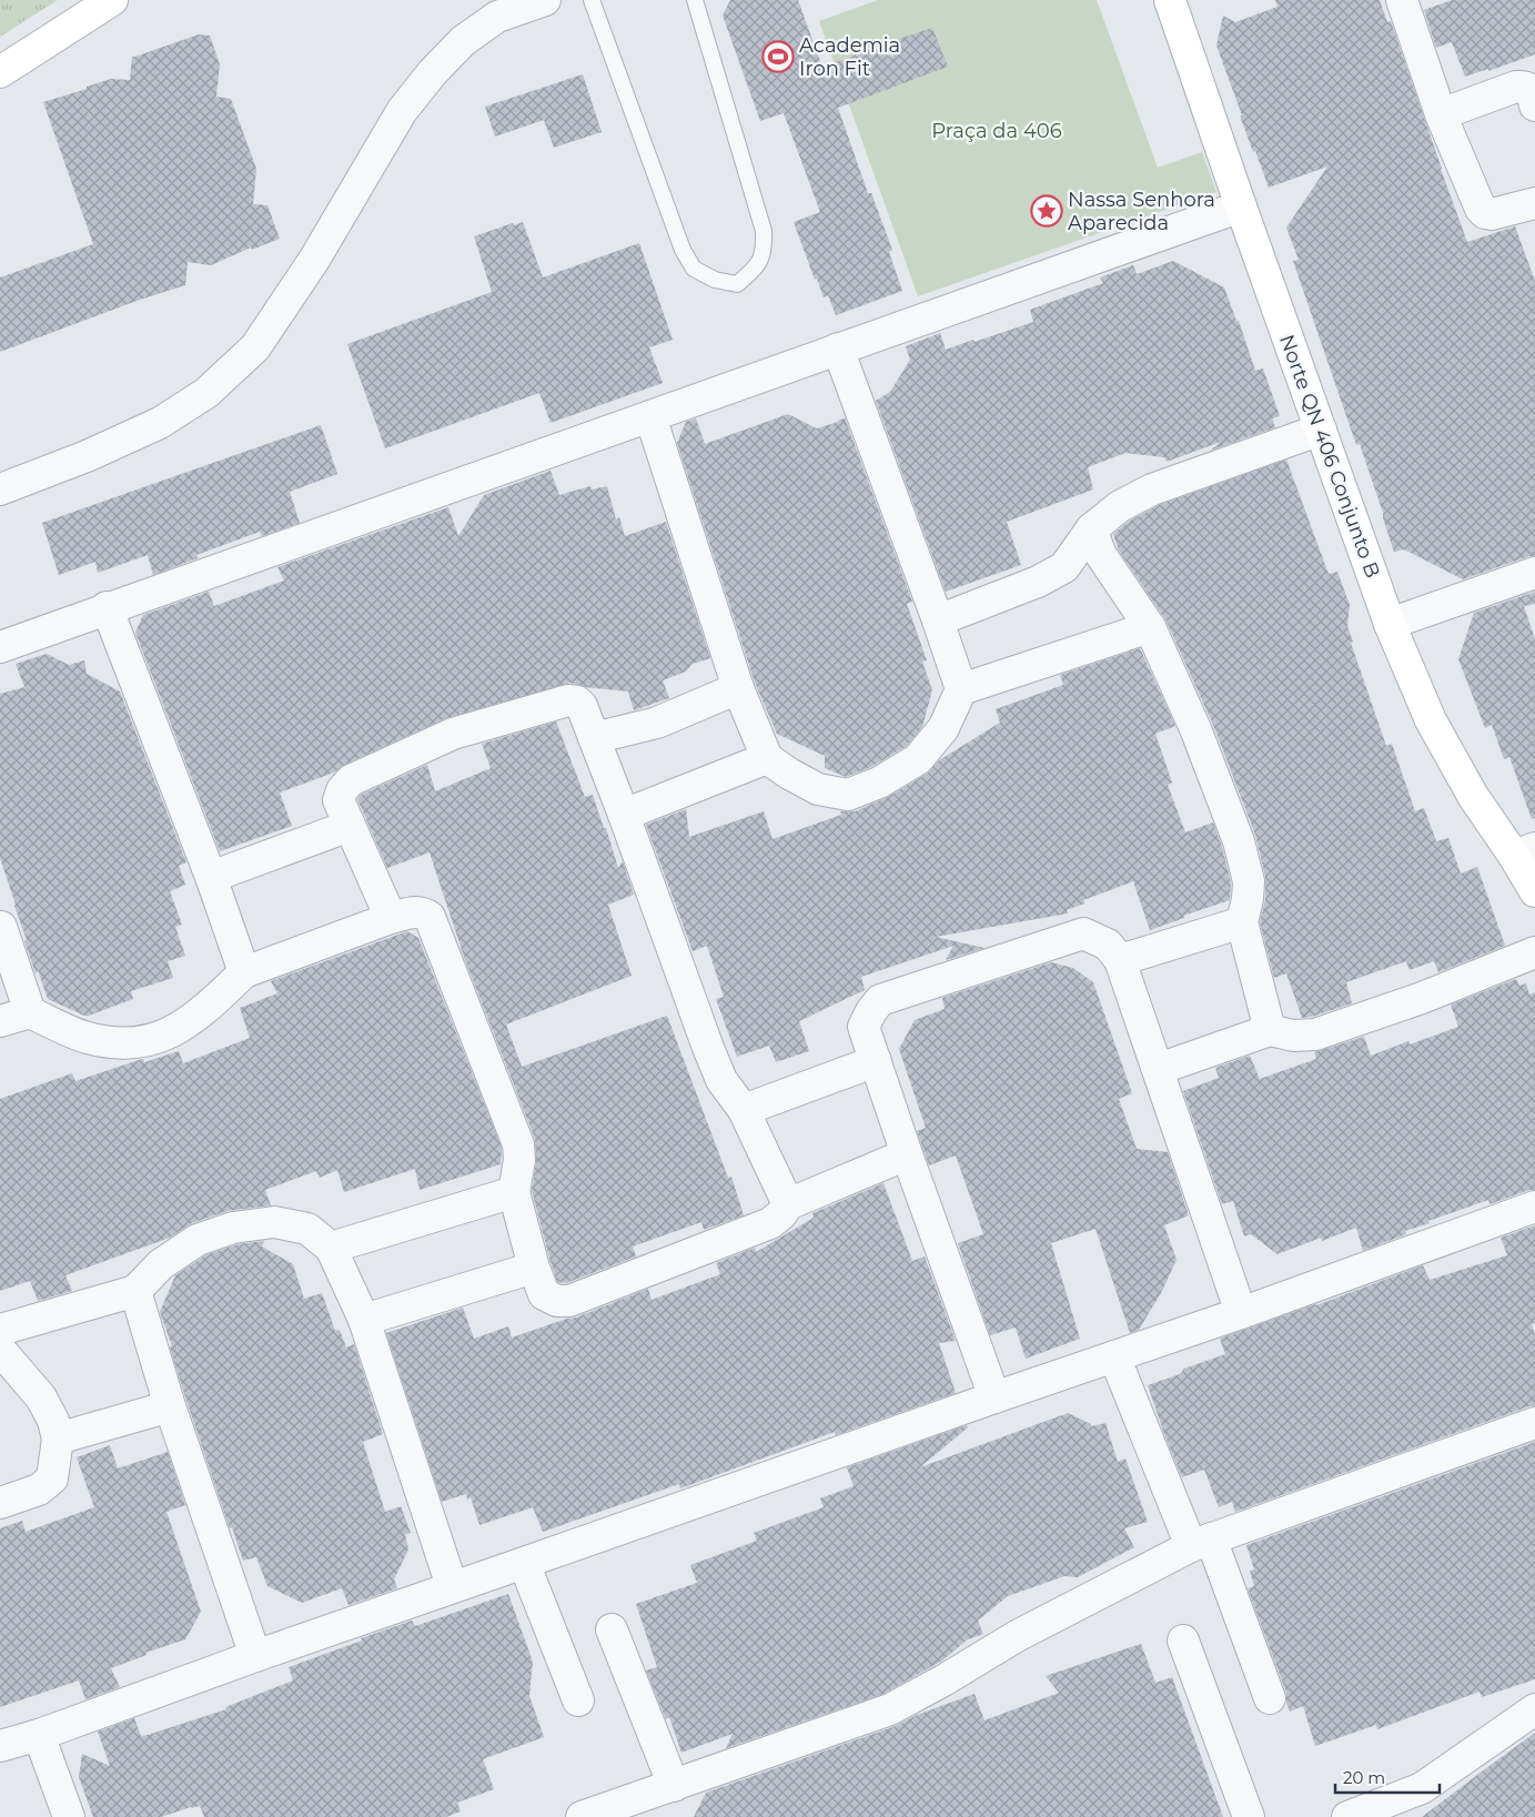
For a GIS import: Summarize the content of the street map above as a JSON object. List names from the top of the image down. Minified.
{"streets":{"street":["Norte QN 406 Conjunto B"]},"parks":["Praça da 406"],"places":{"sports":["Academia Iron Fit"],"place":["Nassa Senhora Aparecida"]},"scale_bar":"20 m"}
